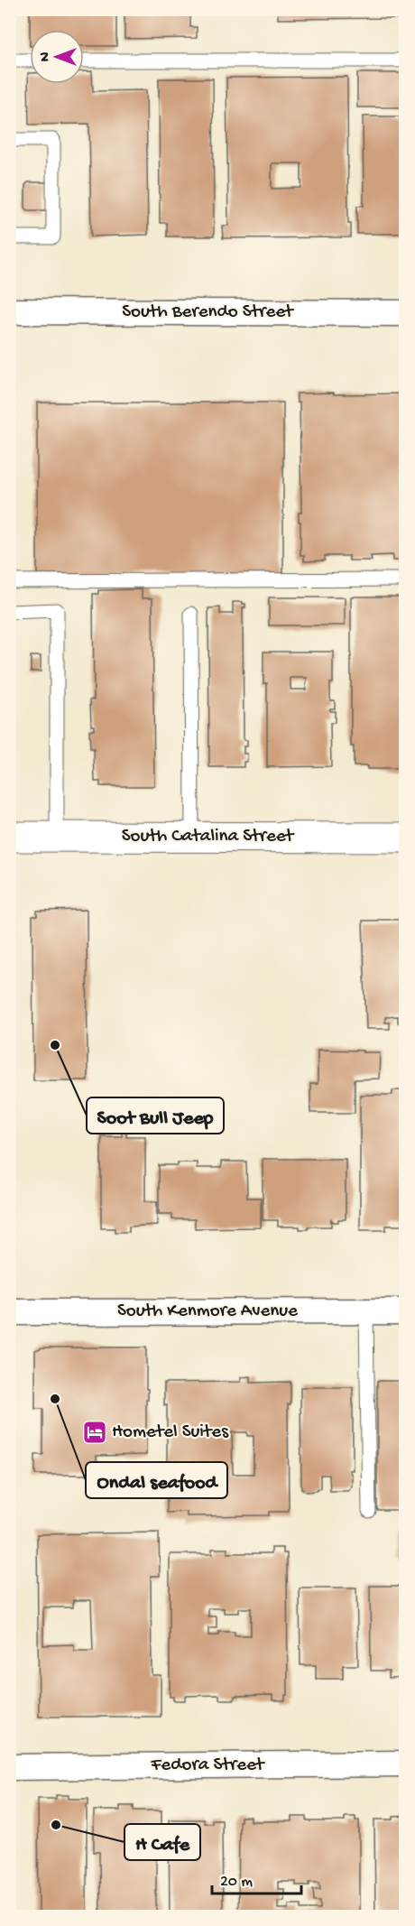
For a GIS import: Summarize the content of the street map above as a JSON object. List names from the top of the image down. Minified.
{"streets":{"street":["South Berendo Street","South Catalina Street","South Kenmore Avenue","Fedora Street"]},"places":{"other":["Soot Bull Jeep","Ondal seafood","H Cafe"],"hotel":["Hometel Suites"]},"scale_bar":"20 m","north":"left"}
